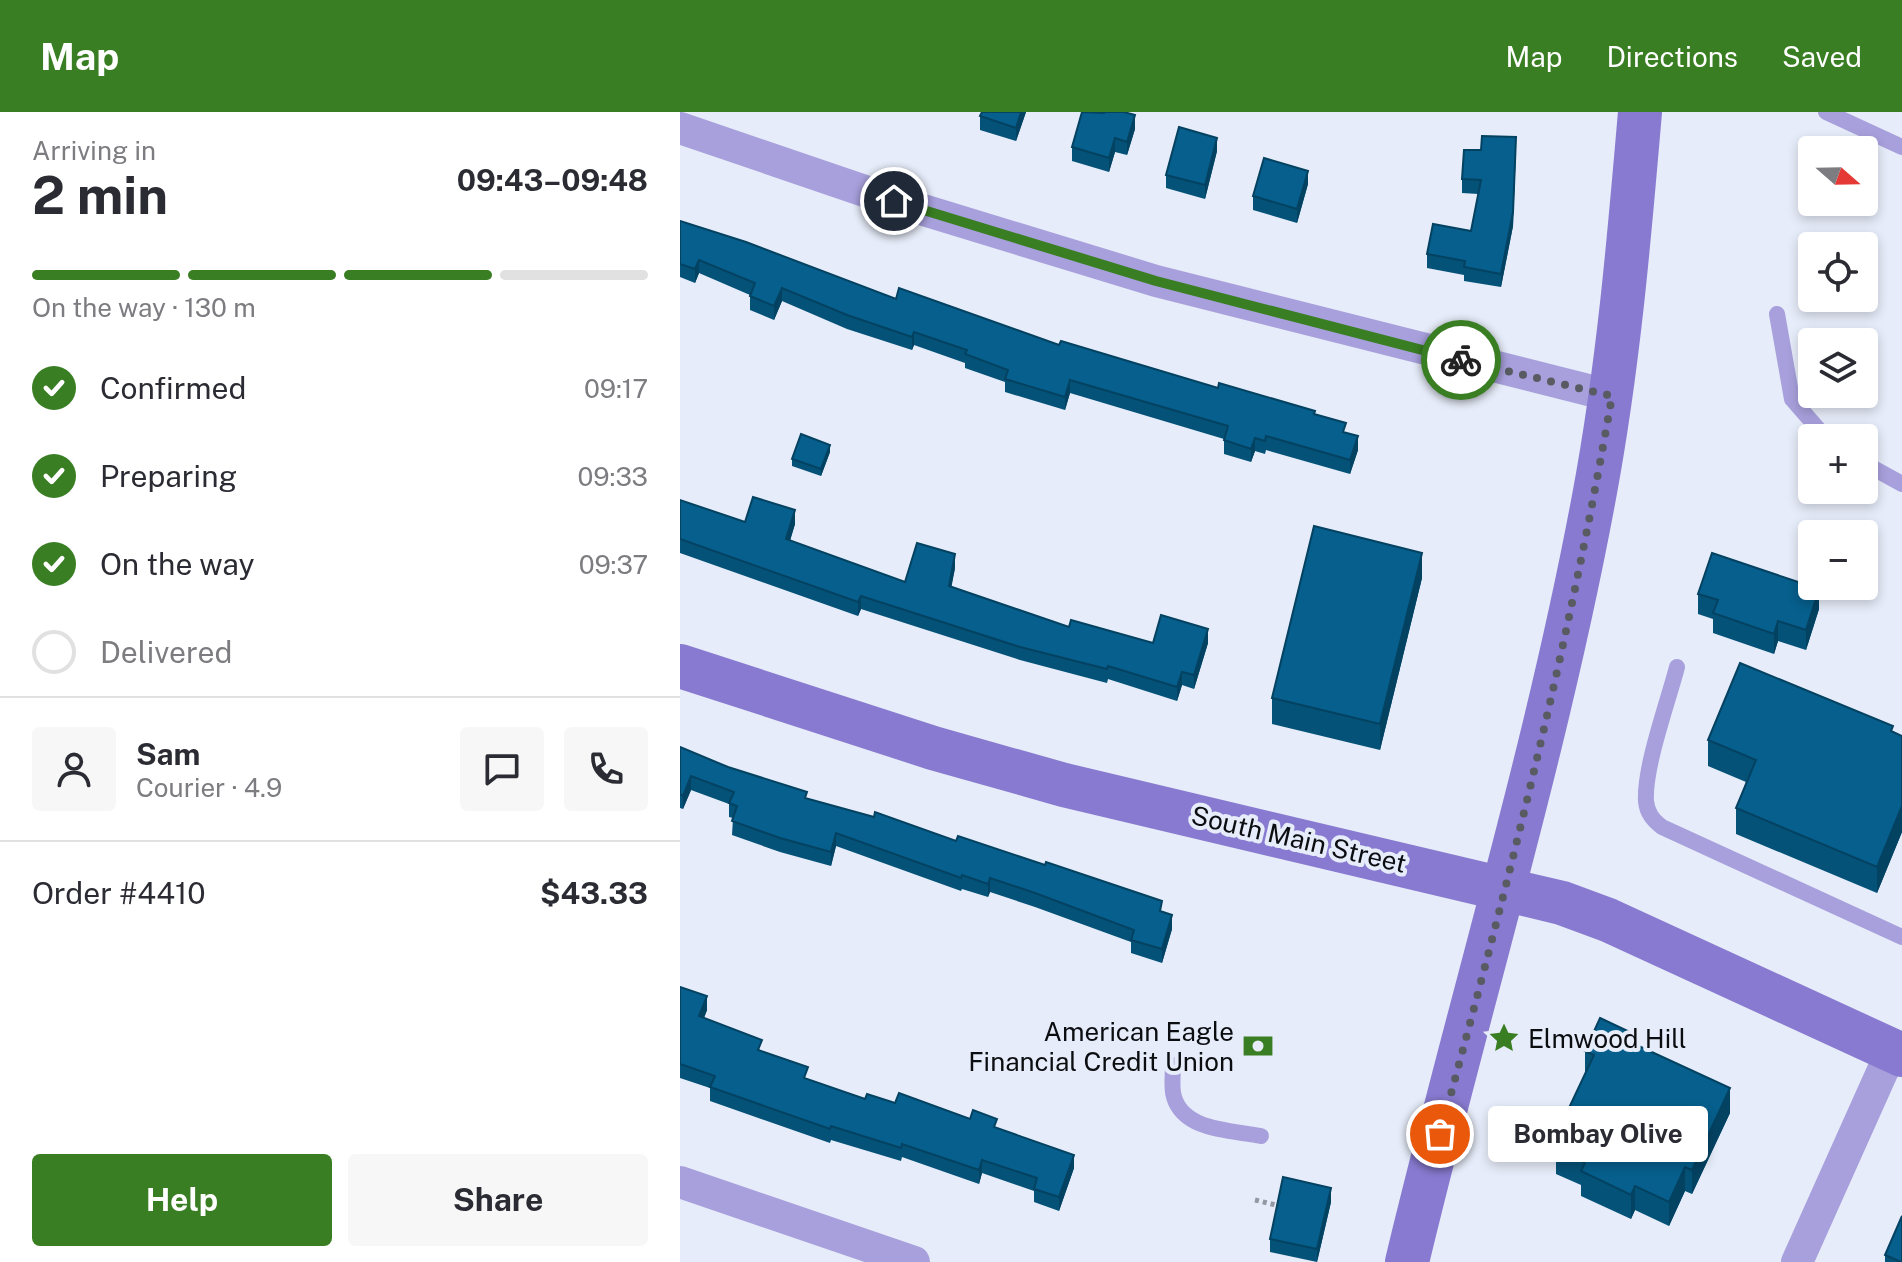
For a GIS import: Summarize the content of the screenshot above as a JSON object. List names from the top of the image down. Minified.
{"streets":{"main road":["South Main Street"]},"places":{"place":["Elmwood Hill"],"bank":["American Eagle Financial Credit Union"],"other":["Bombay Olive"]},"north":"right","page":{"header":"Map","nav":["Map","Directions","Saved"],"heading":["2 min","Arriving in","09:43–09:48"],"panel":["Sam","Courier · 4.9","Order #4410","$43.33"],"map_buttons":["+","−"],"bar":"On the way · 130 m","list":[["Confirmed","09:17"],["Preparing","09:33"],["On the way","09:37"],"Delivered"],"bubble":"Bombay Olive","buttons":["Help","Share"]}}
